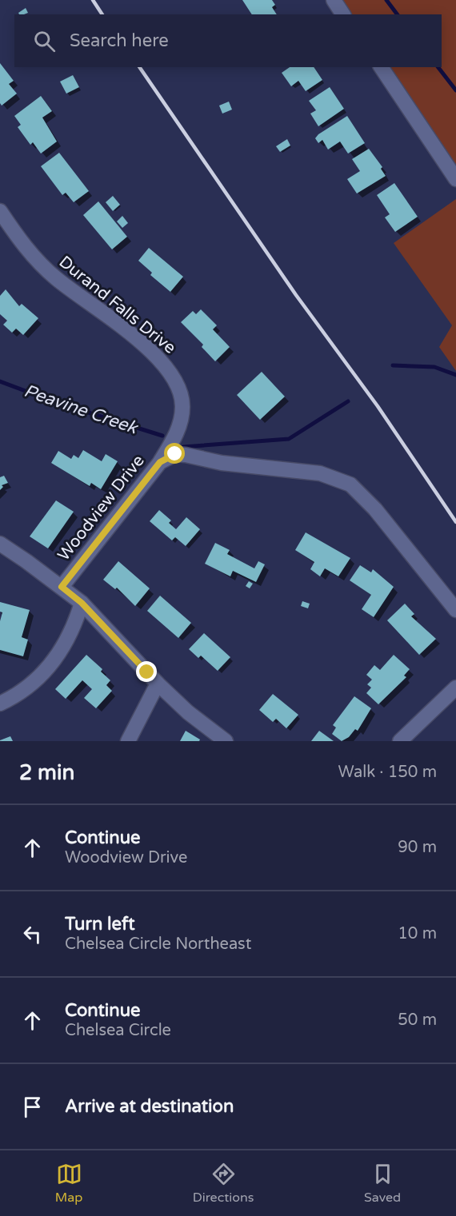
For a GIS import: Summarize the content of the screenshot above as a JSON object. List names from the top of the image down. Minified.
{"streets":{"street":["Durand Falls Drive","Woodview Drive"]},"crossings":[["Durand Falls Drive","Woodview Drive"]],"water":["Peavine Creek"],"page":{"search":"Search here","heading":["2 min","Walk · 150 m"],"list":[["Continue","Woodview Drive","90 m"],["Turn left","Chelsea Circle Northeast","10 m"],["Continue","Chelsea Circle","50 m"],"Arrive at destination"],"nav":["Map","Directions","Saved"]}}
